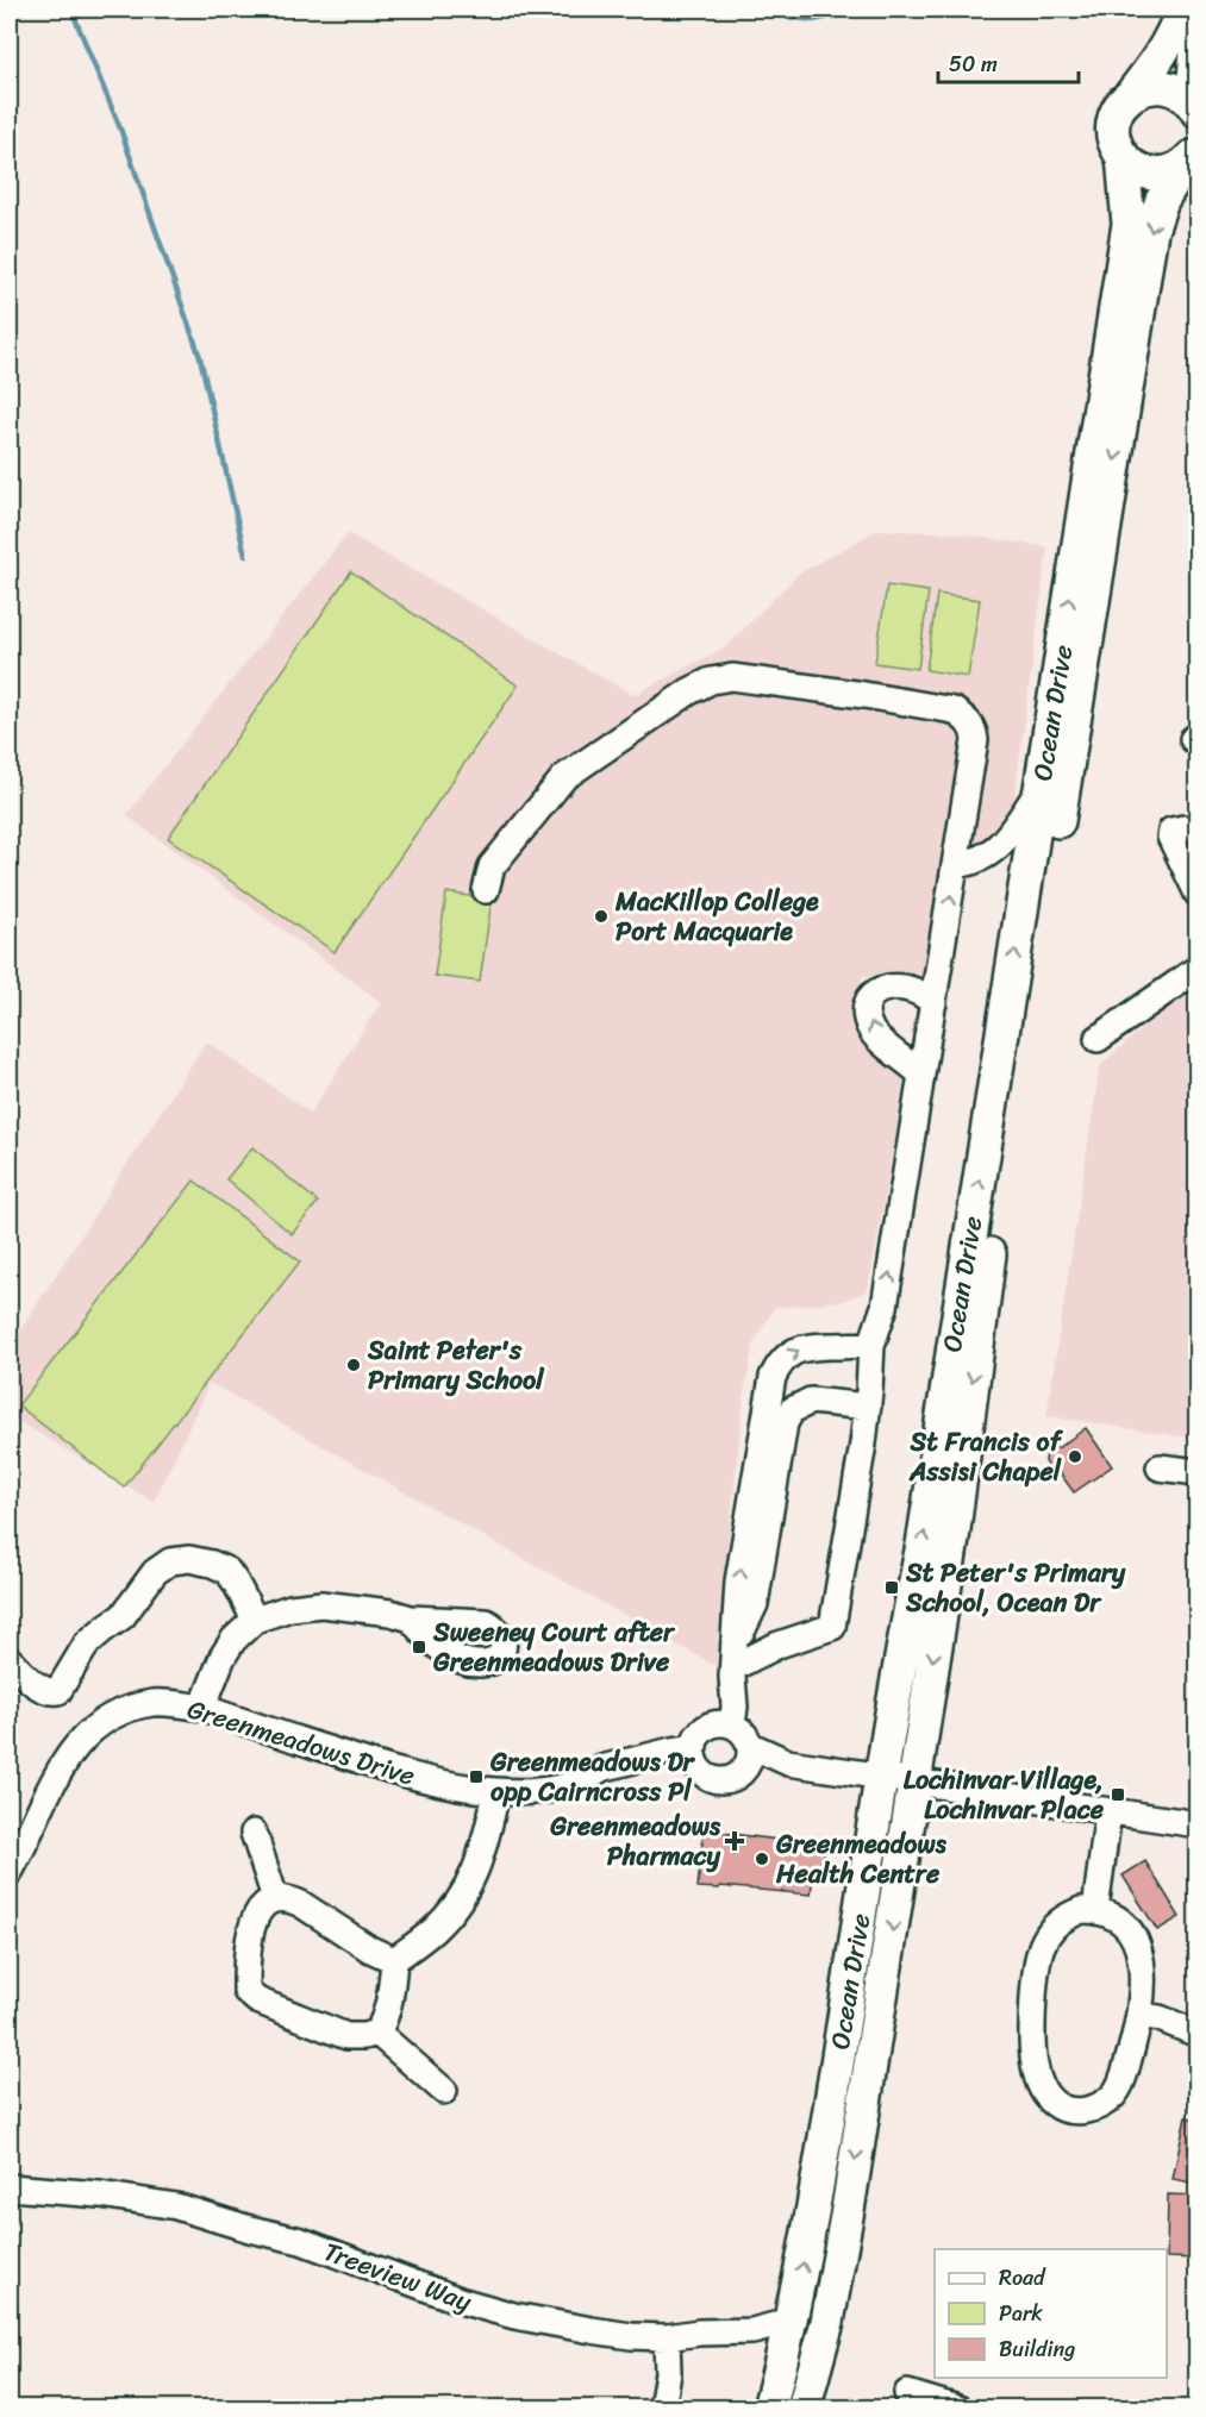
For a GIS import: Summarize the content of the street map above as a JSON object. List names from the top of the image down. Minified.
{"streets":{"main road":["Ocean Drive"],"street":["Greenmeadows Drive","Treeview Way"]},"crossings":[["Ocean Drive","Greenmeadows Drive"],["Ocean Drive","Treeview Way"]],"places":{"other":["MacKillop College Port Macquarie","Saint Peter's Primary School","St Francis of Assisi Chapel","Greenmeadows Health Centre"],"transit":["St Peter's Primary School, Ocean Dr","Sweeney Court after Greenmeadows Drive","Greenmeadows Dr opp Cairncross Pl","Lochinvar Village, Lochinvar Place"],"health":["Greenmeadows Pharmacy"]},"legend":["Road","Park","Building"],"scale_bar":"50 m"}
